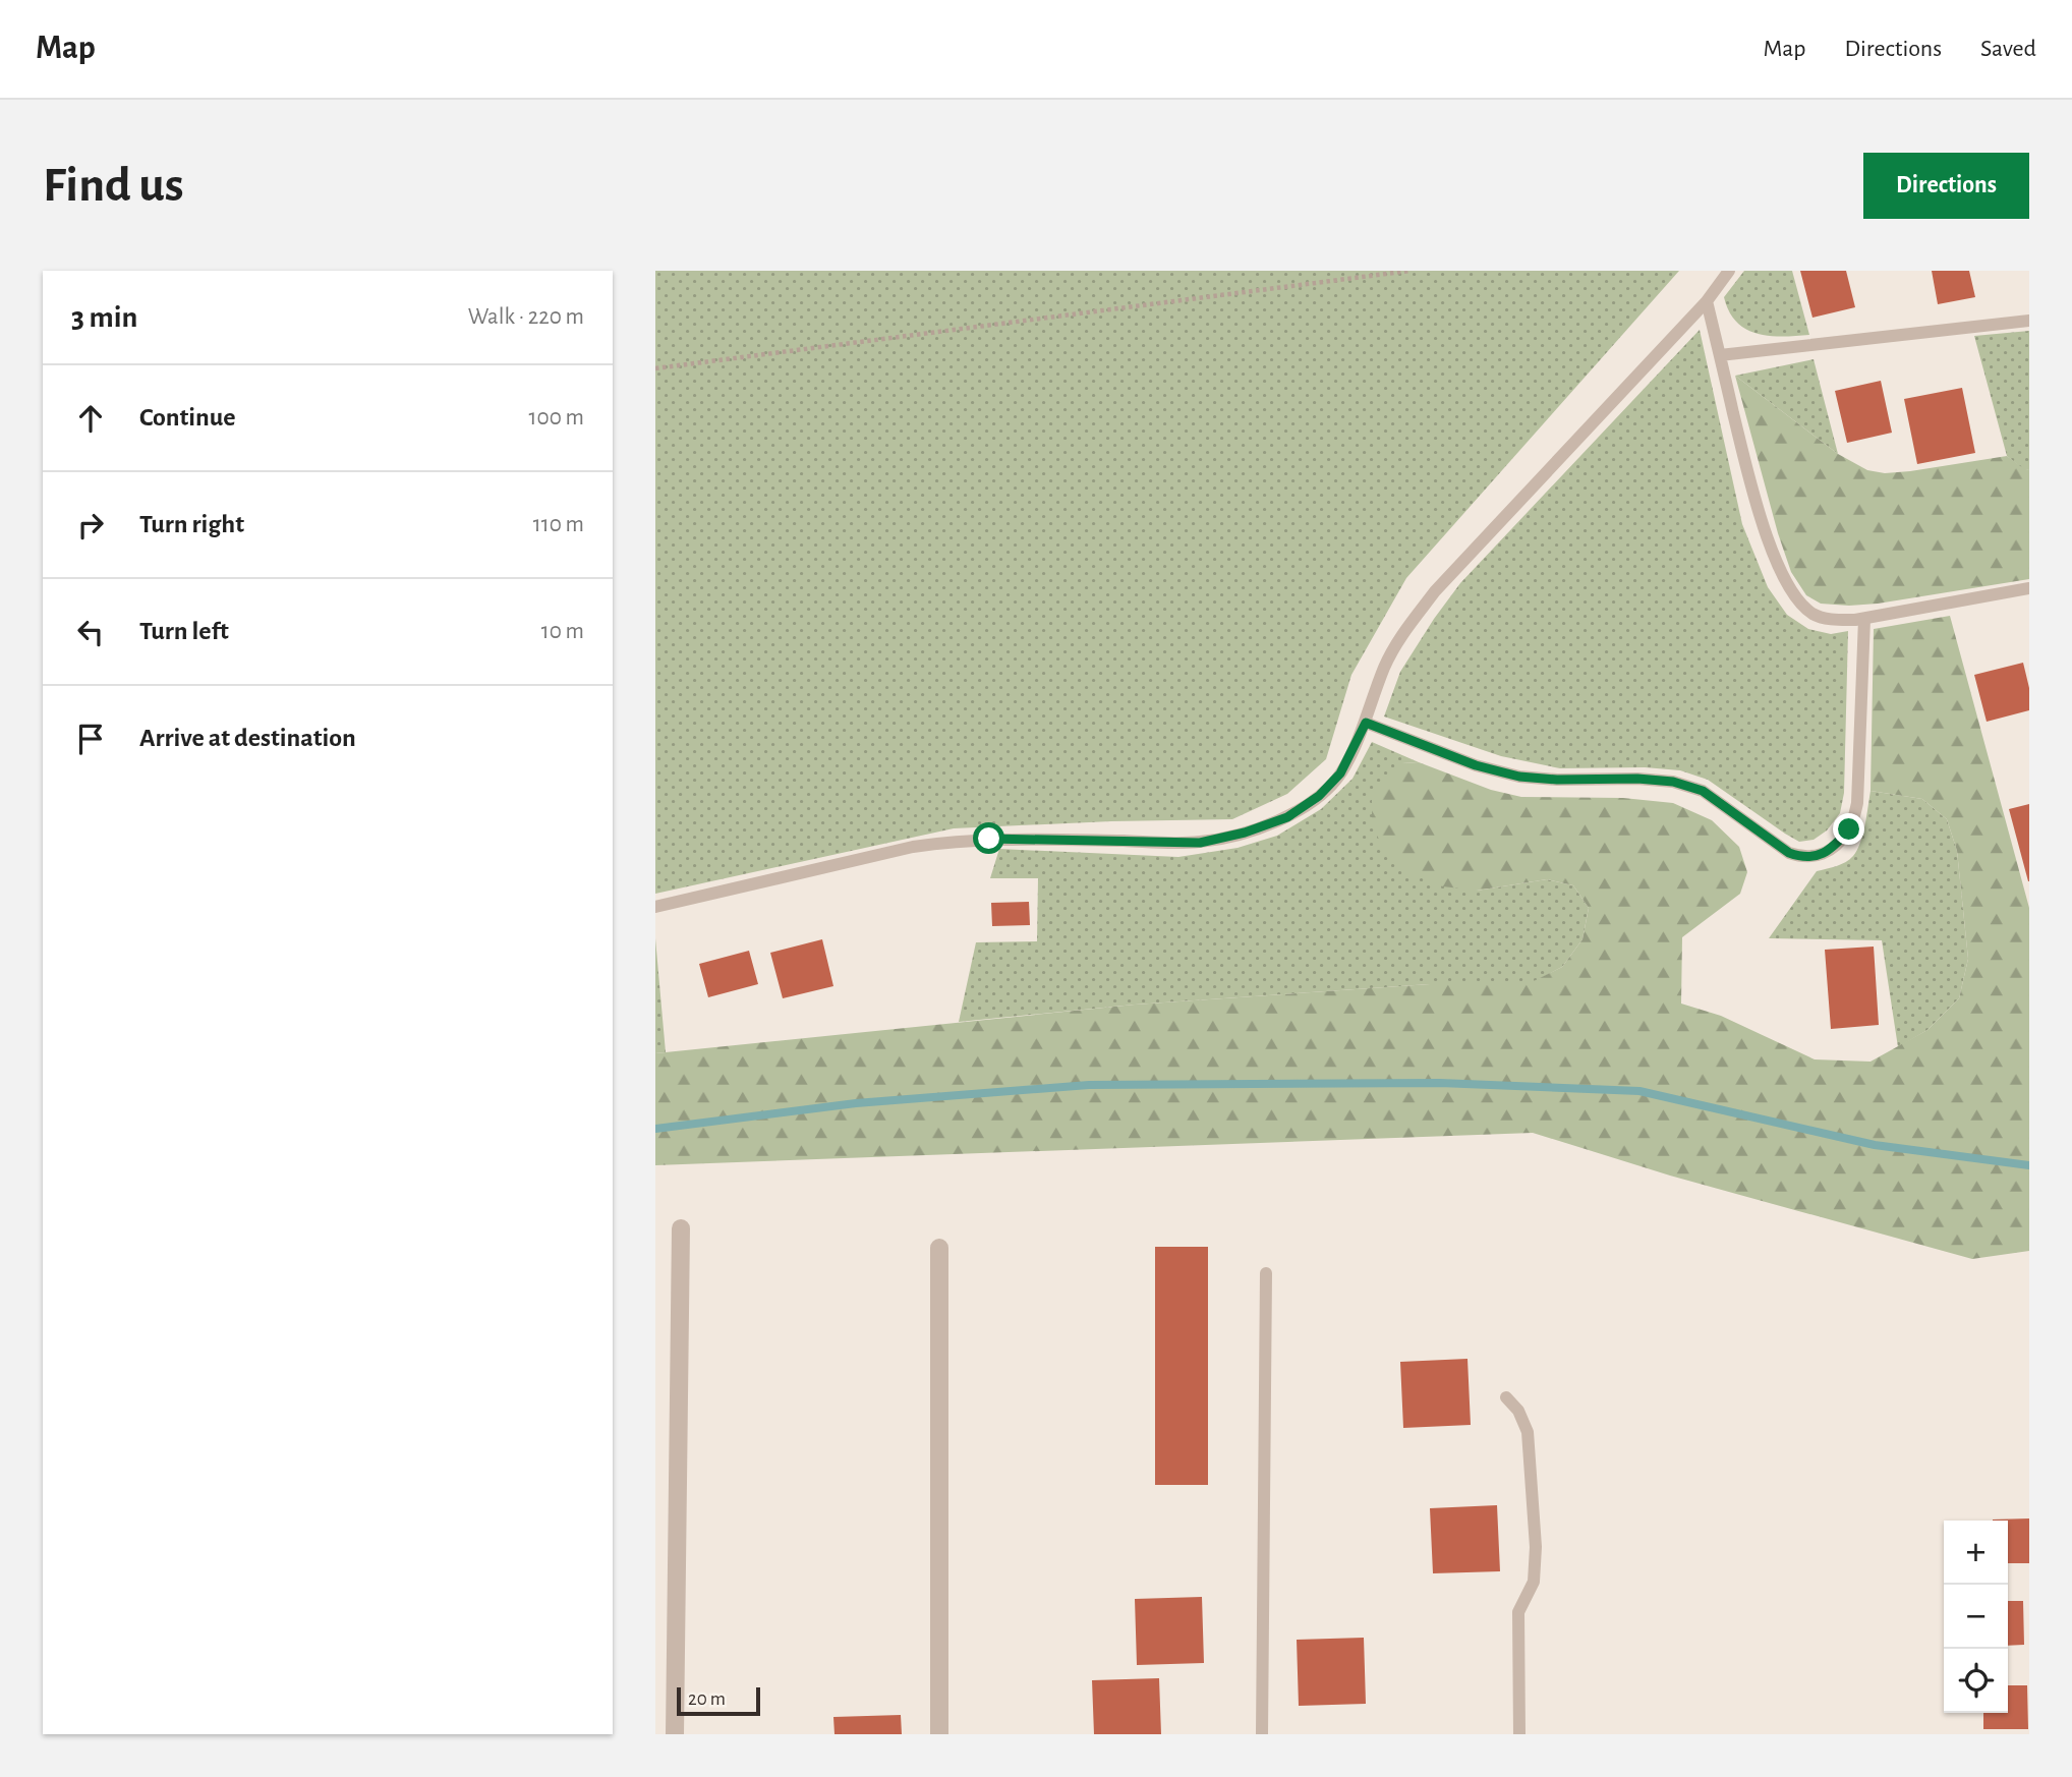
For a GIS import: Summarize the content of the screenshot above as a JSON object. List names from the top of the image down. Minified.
{"scale_bar":"20 m","page":{"header":"Map","nav":["Map","Directions","Saved"],"buttons":"Directions","title":"Find us","heading":["3 min","Walk · 220 m"],"list":[["Continue","100 m"],["Turn right","110 m"],["Turn left","10 m"],"Arrive at destination"],"map_buttons":["+","−"],"scale":"20 m"}}
